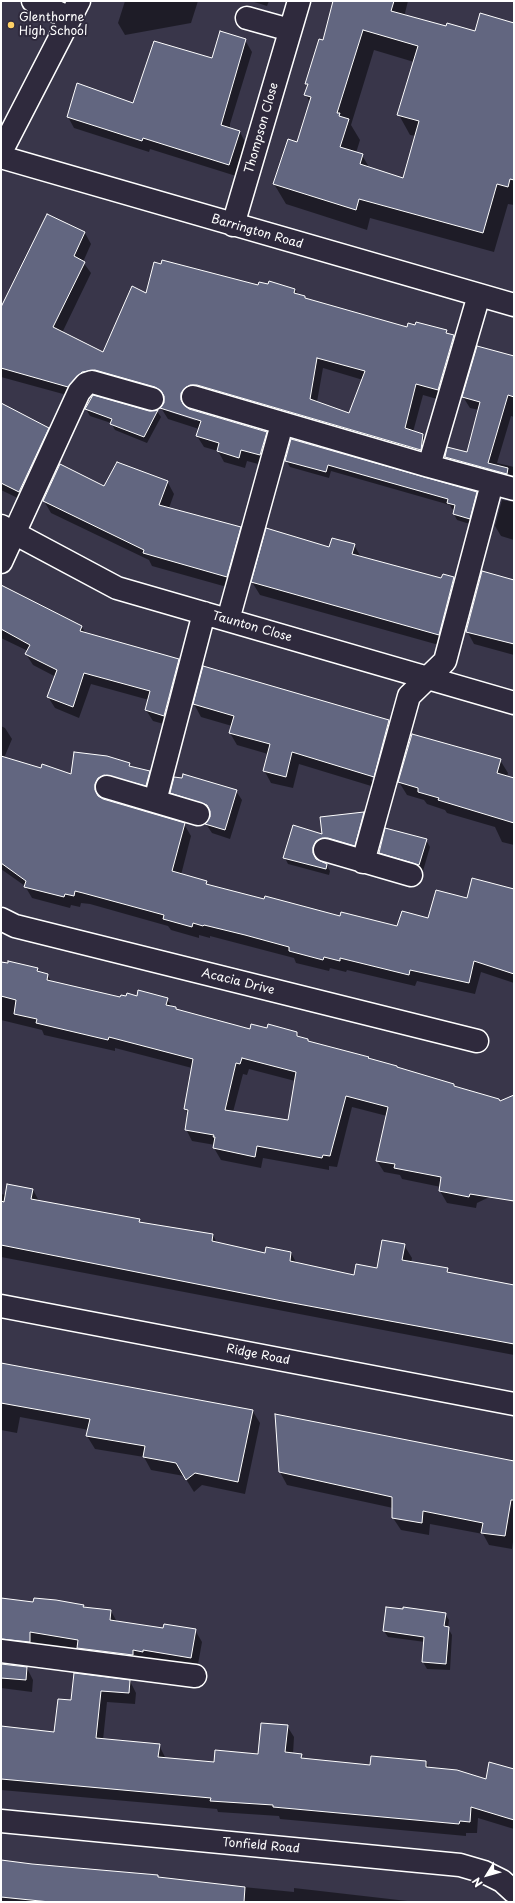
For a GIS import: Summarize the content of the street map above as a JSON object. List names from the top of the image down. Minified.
{"streets":{"street":["Thompson Close","Barrington Road","Taunton Close","Acacia Drive","Ridge Road","Tonfield Road"]},"crossings":[["Thompson Close","Barrington Road"]],"places":["Glenthorne High School"],"north":"bottom left"}
